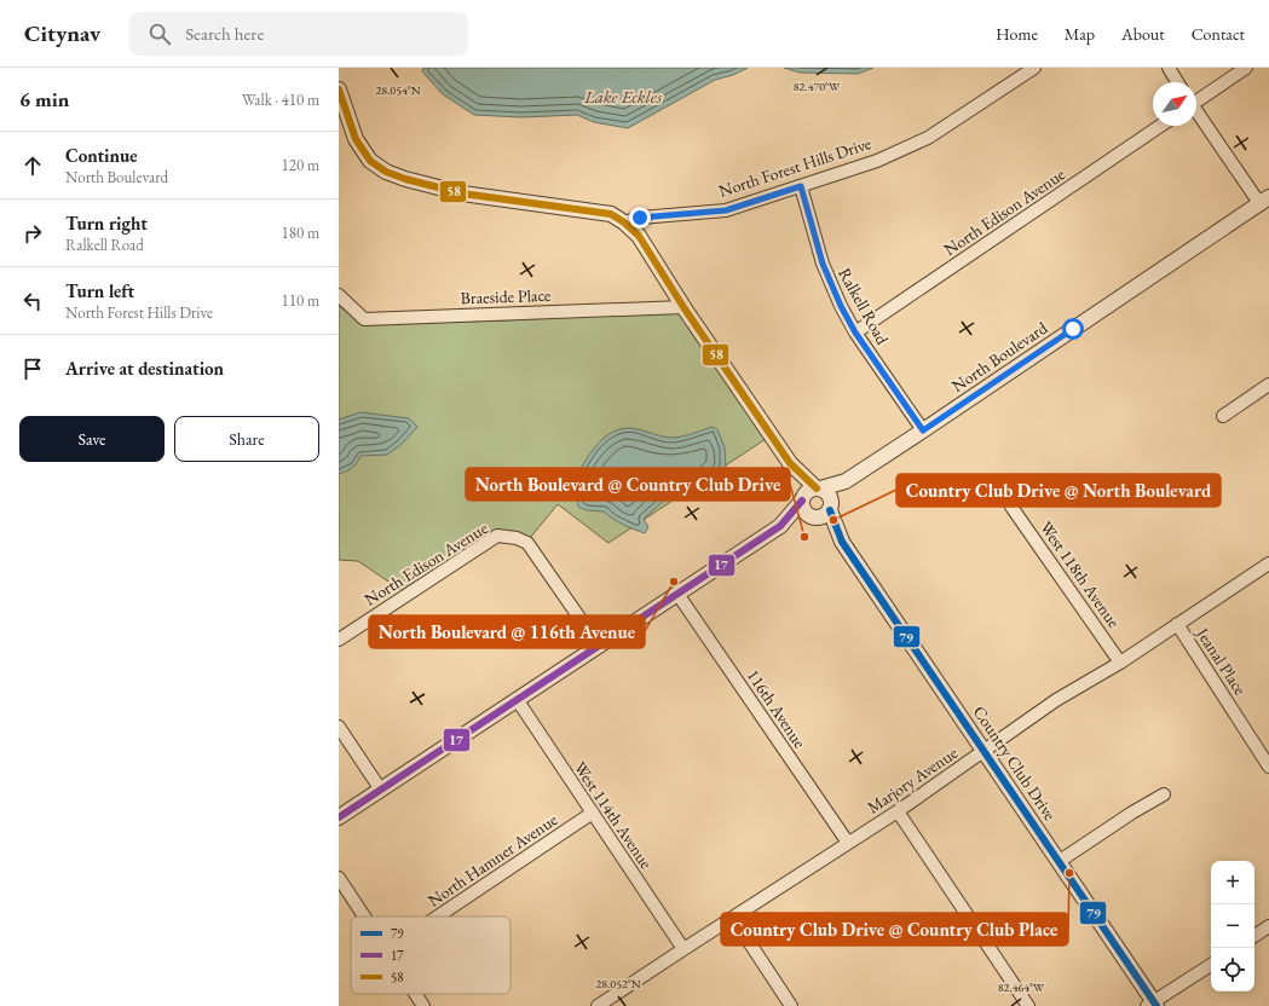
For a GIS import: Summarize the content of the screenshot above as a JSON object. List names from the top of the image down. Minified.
{"streets":{"street":["North Forest Hills Drive","North Edison Avenue","Braeside Place","Ralkell Road","North Boulevard","West 118th Avenue","Jeanal Place","116th Avenue","Country Club Drive","Marjory Avenue","West 114th Avenue","North Hamner Avenue"]},"crossings":[["North Forest Hills Drive","Ralkell Road"],["North Edison Avenue","Ralkell Road"],["Ralkell Road","North Boulevard"],["North Boulevard","Country Club Drive"],["West 118th Avenue","Marjory Avenue"],["Jeanal Place","Marjory Avenue"],["116th Avenue","Marjory Avenue"],["Country Club Drive","Marjory Avenue"],["Marjory Avenue","West 114th Avenue"],["West 114th Avenue","North Hamner Avenue"]],"water":["Lake Eckles"],"places":["Country Club Drive @ North Boulevard","North Boulevard @ Country Club Drive","North Boulevard @ 116th Avenue","Country Club Drive @ Country Club Place"],"lines":["transit line 58","transit line 17","transit line 79"],"legend":["79","17","58"],"north":"top right","page":{"header":"Citynav","search":"Search here","nav":["Home","Map","About","Contact"],"heading":["6 min","Walk · 410 m"],"list":[["Continue","North Boulevard","120 m"],["Turn right","Ralkell Road","180 m"],["Turn left","North Forest Hills Drive","110 m"],"Arrive at destination"],"buttons":["Save","Share"],"map_buttons":["+","−"]},"coordinates":["82.470°W","28.054°N","28.052°N","82.464°W"]}
